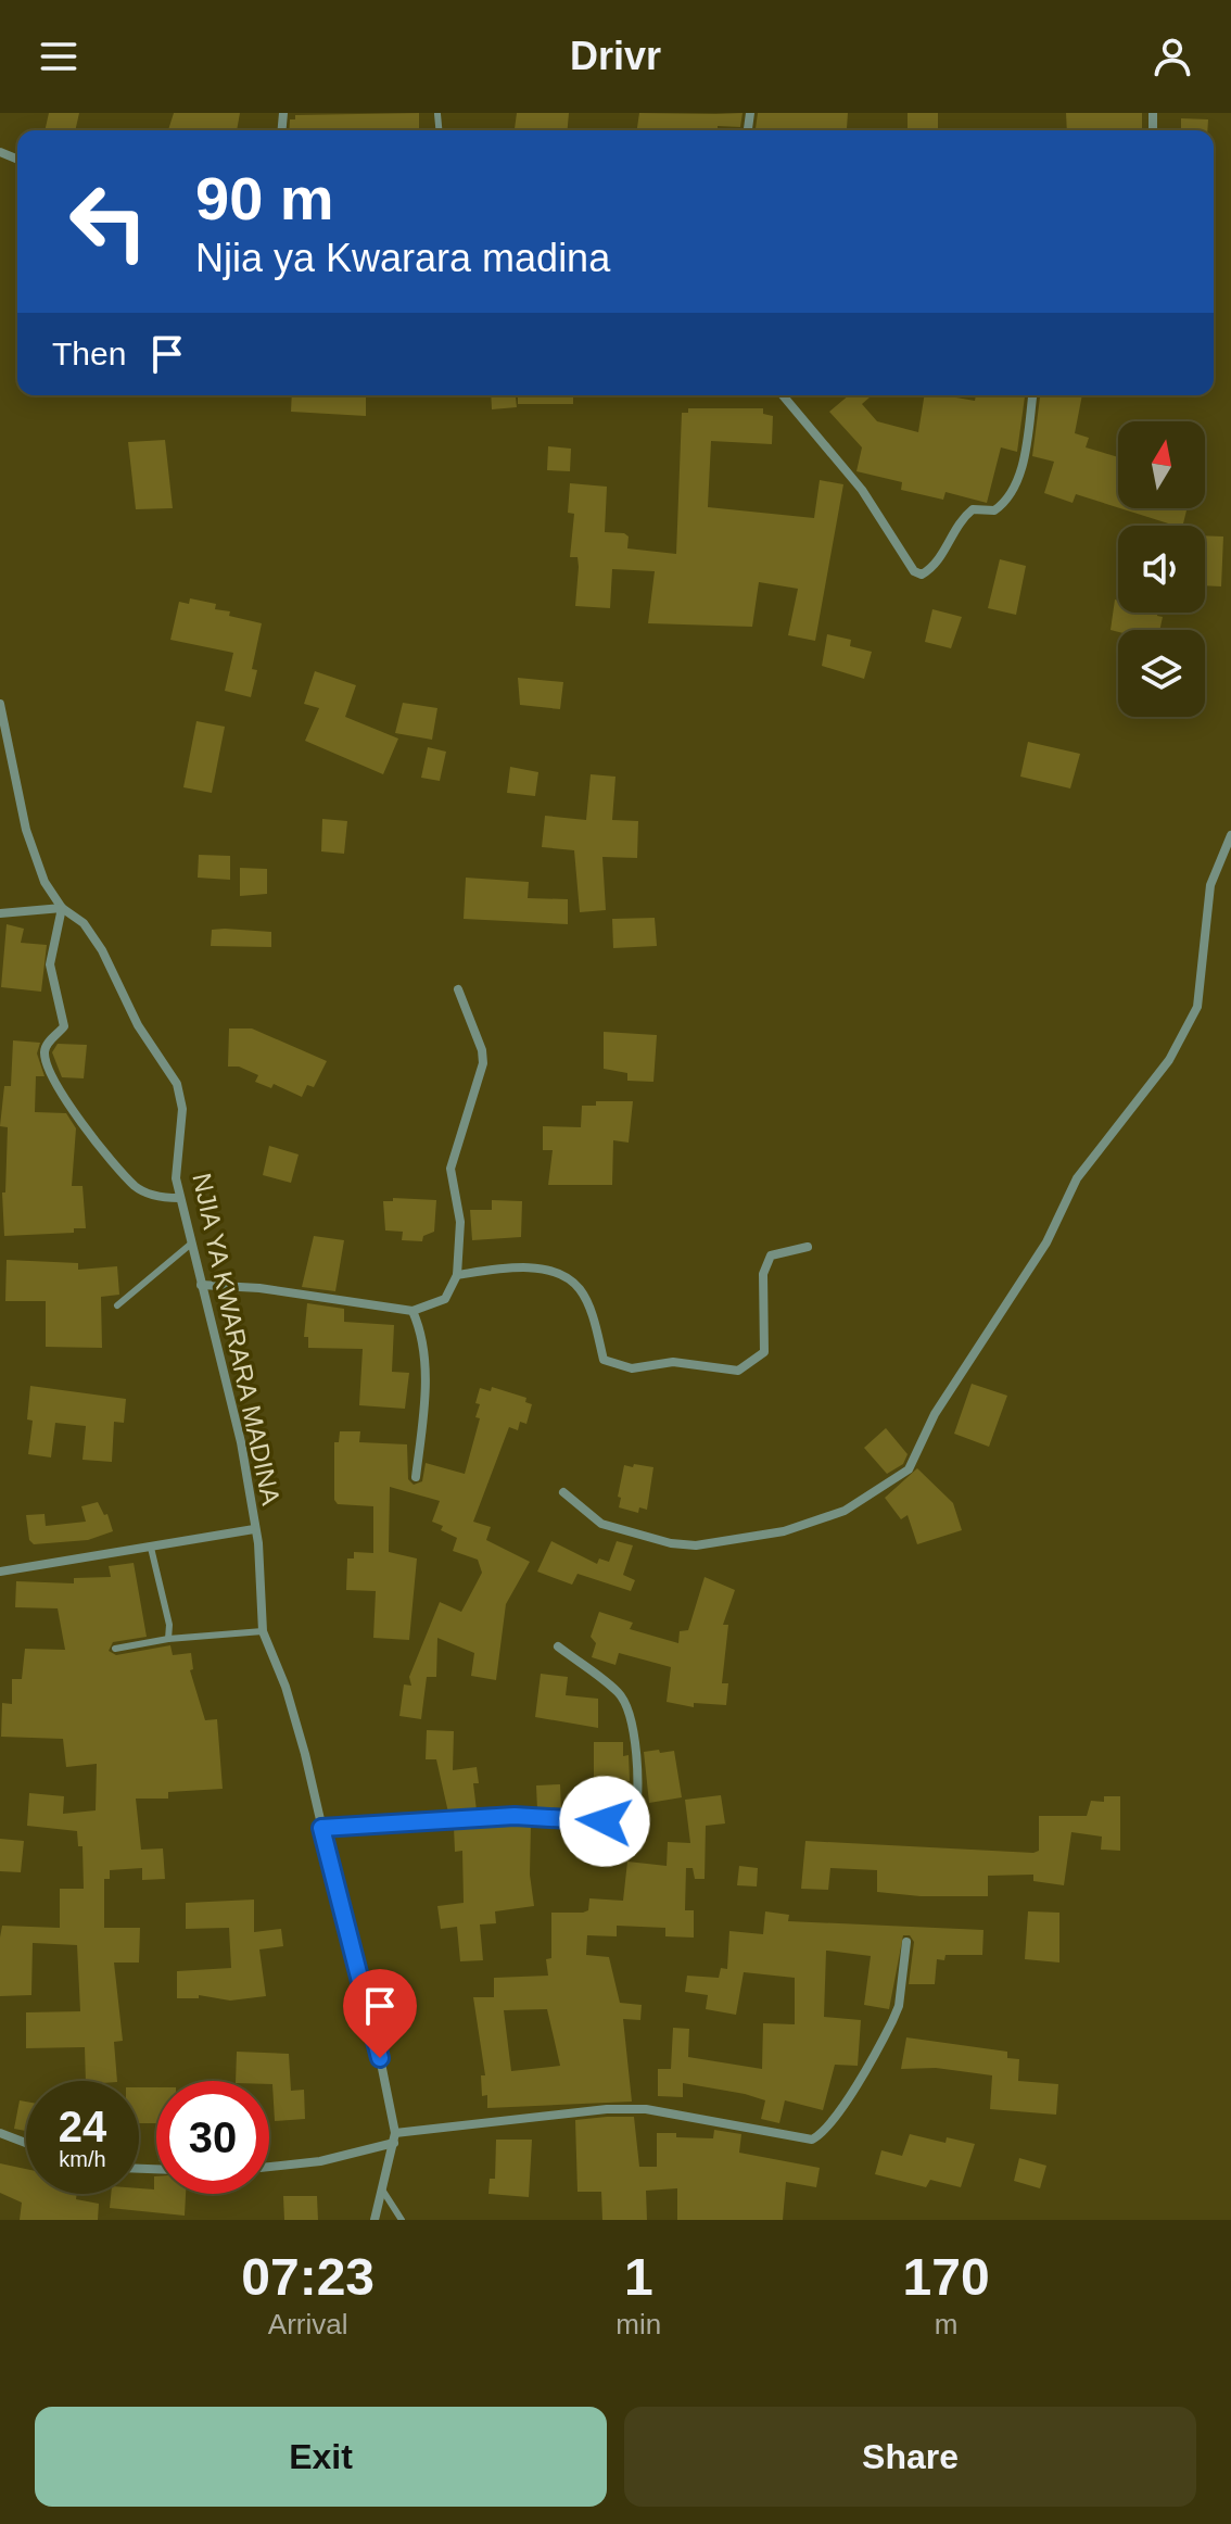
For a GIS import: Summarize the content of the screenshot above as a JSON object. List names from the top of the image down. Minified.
{"streets":{"street":["NJIA YA KWARARA MADINA"]},"north":"top","page":{"header":"Drivr","turn":["90 m","Njia ya Kwarara madina"],"then":"Then","speed":"24 km/h","limit":"30","eta":["07:23","Arrival","1","min","170","m"],"buttons":["Exit","Share"]}}
